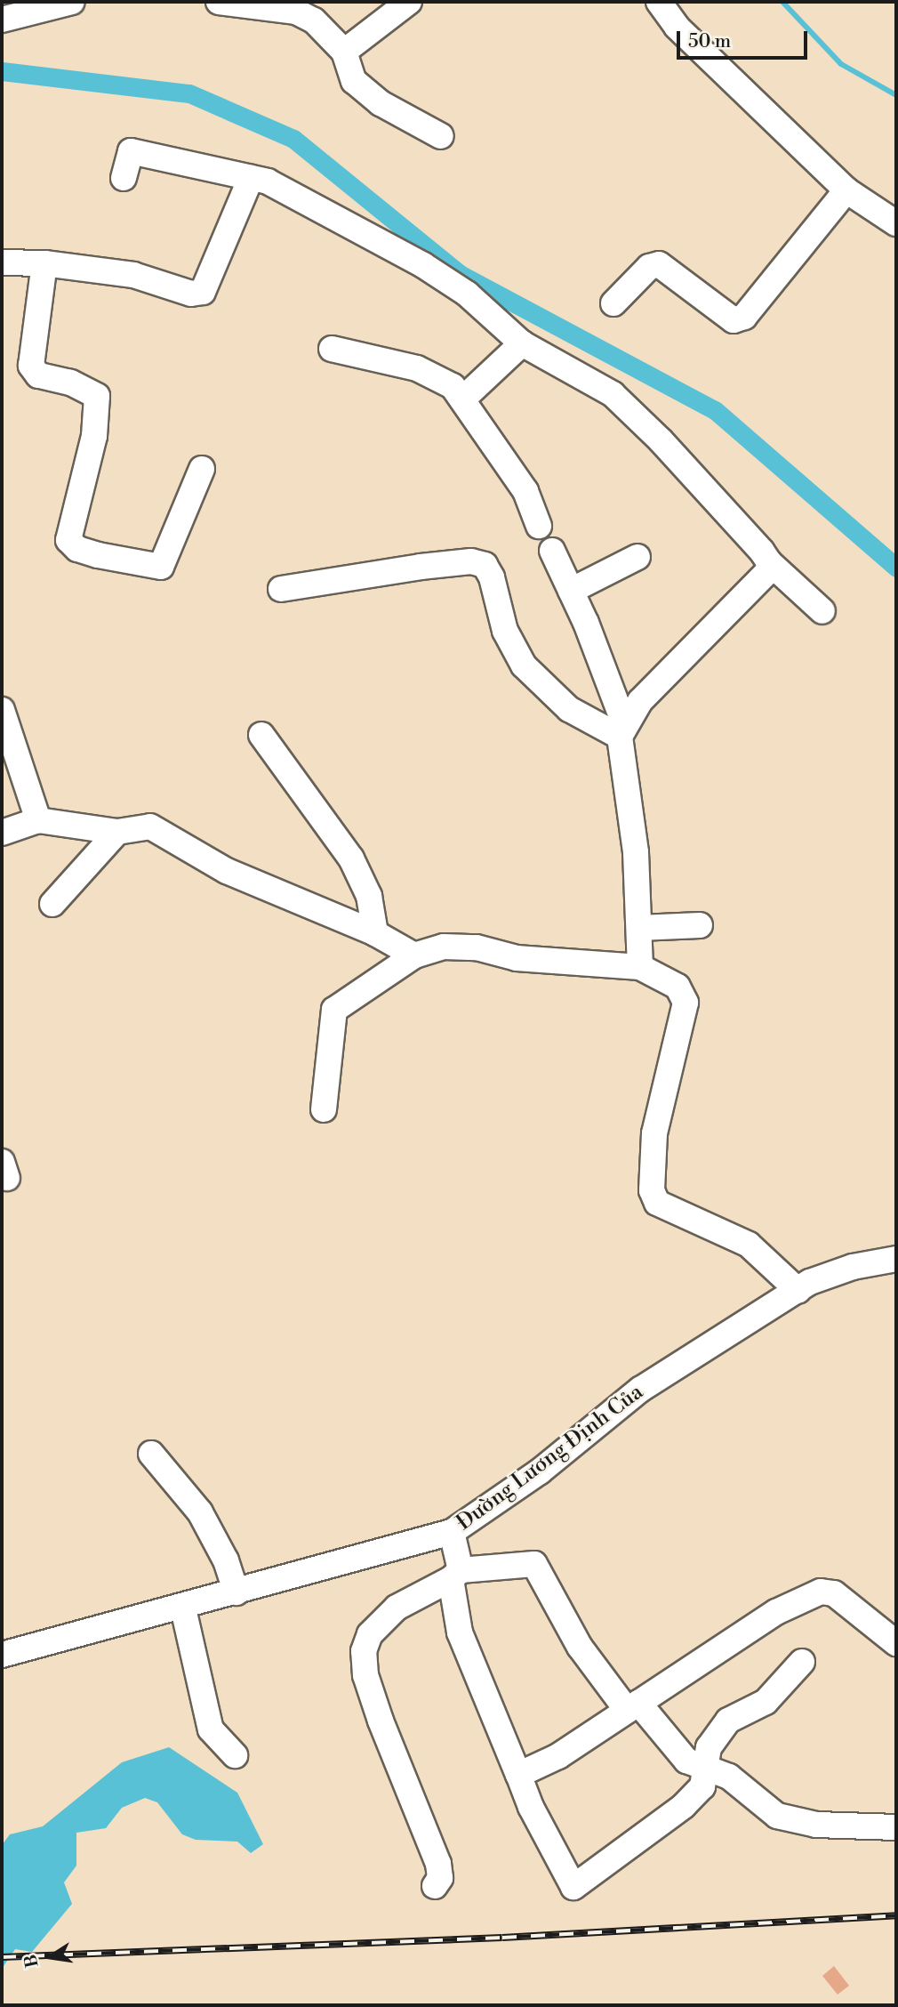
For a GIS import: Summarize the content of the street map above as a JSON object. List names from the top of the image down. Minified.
{"streets":{"street":["Đường Lương Định Của"]},"scale_bar":"50 m","north":"left"}
